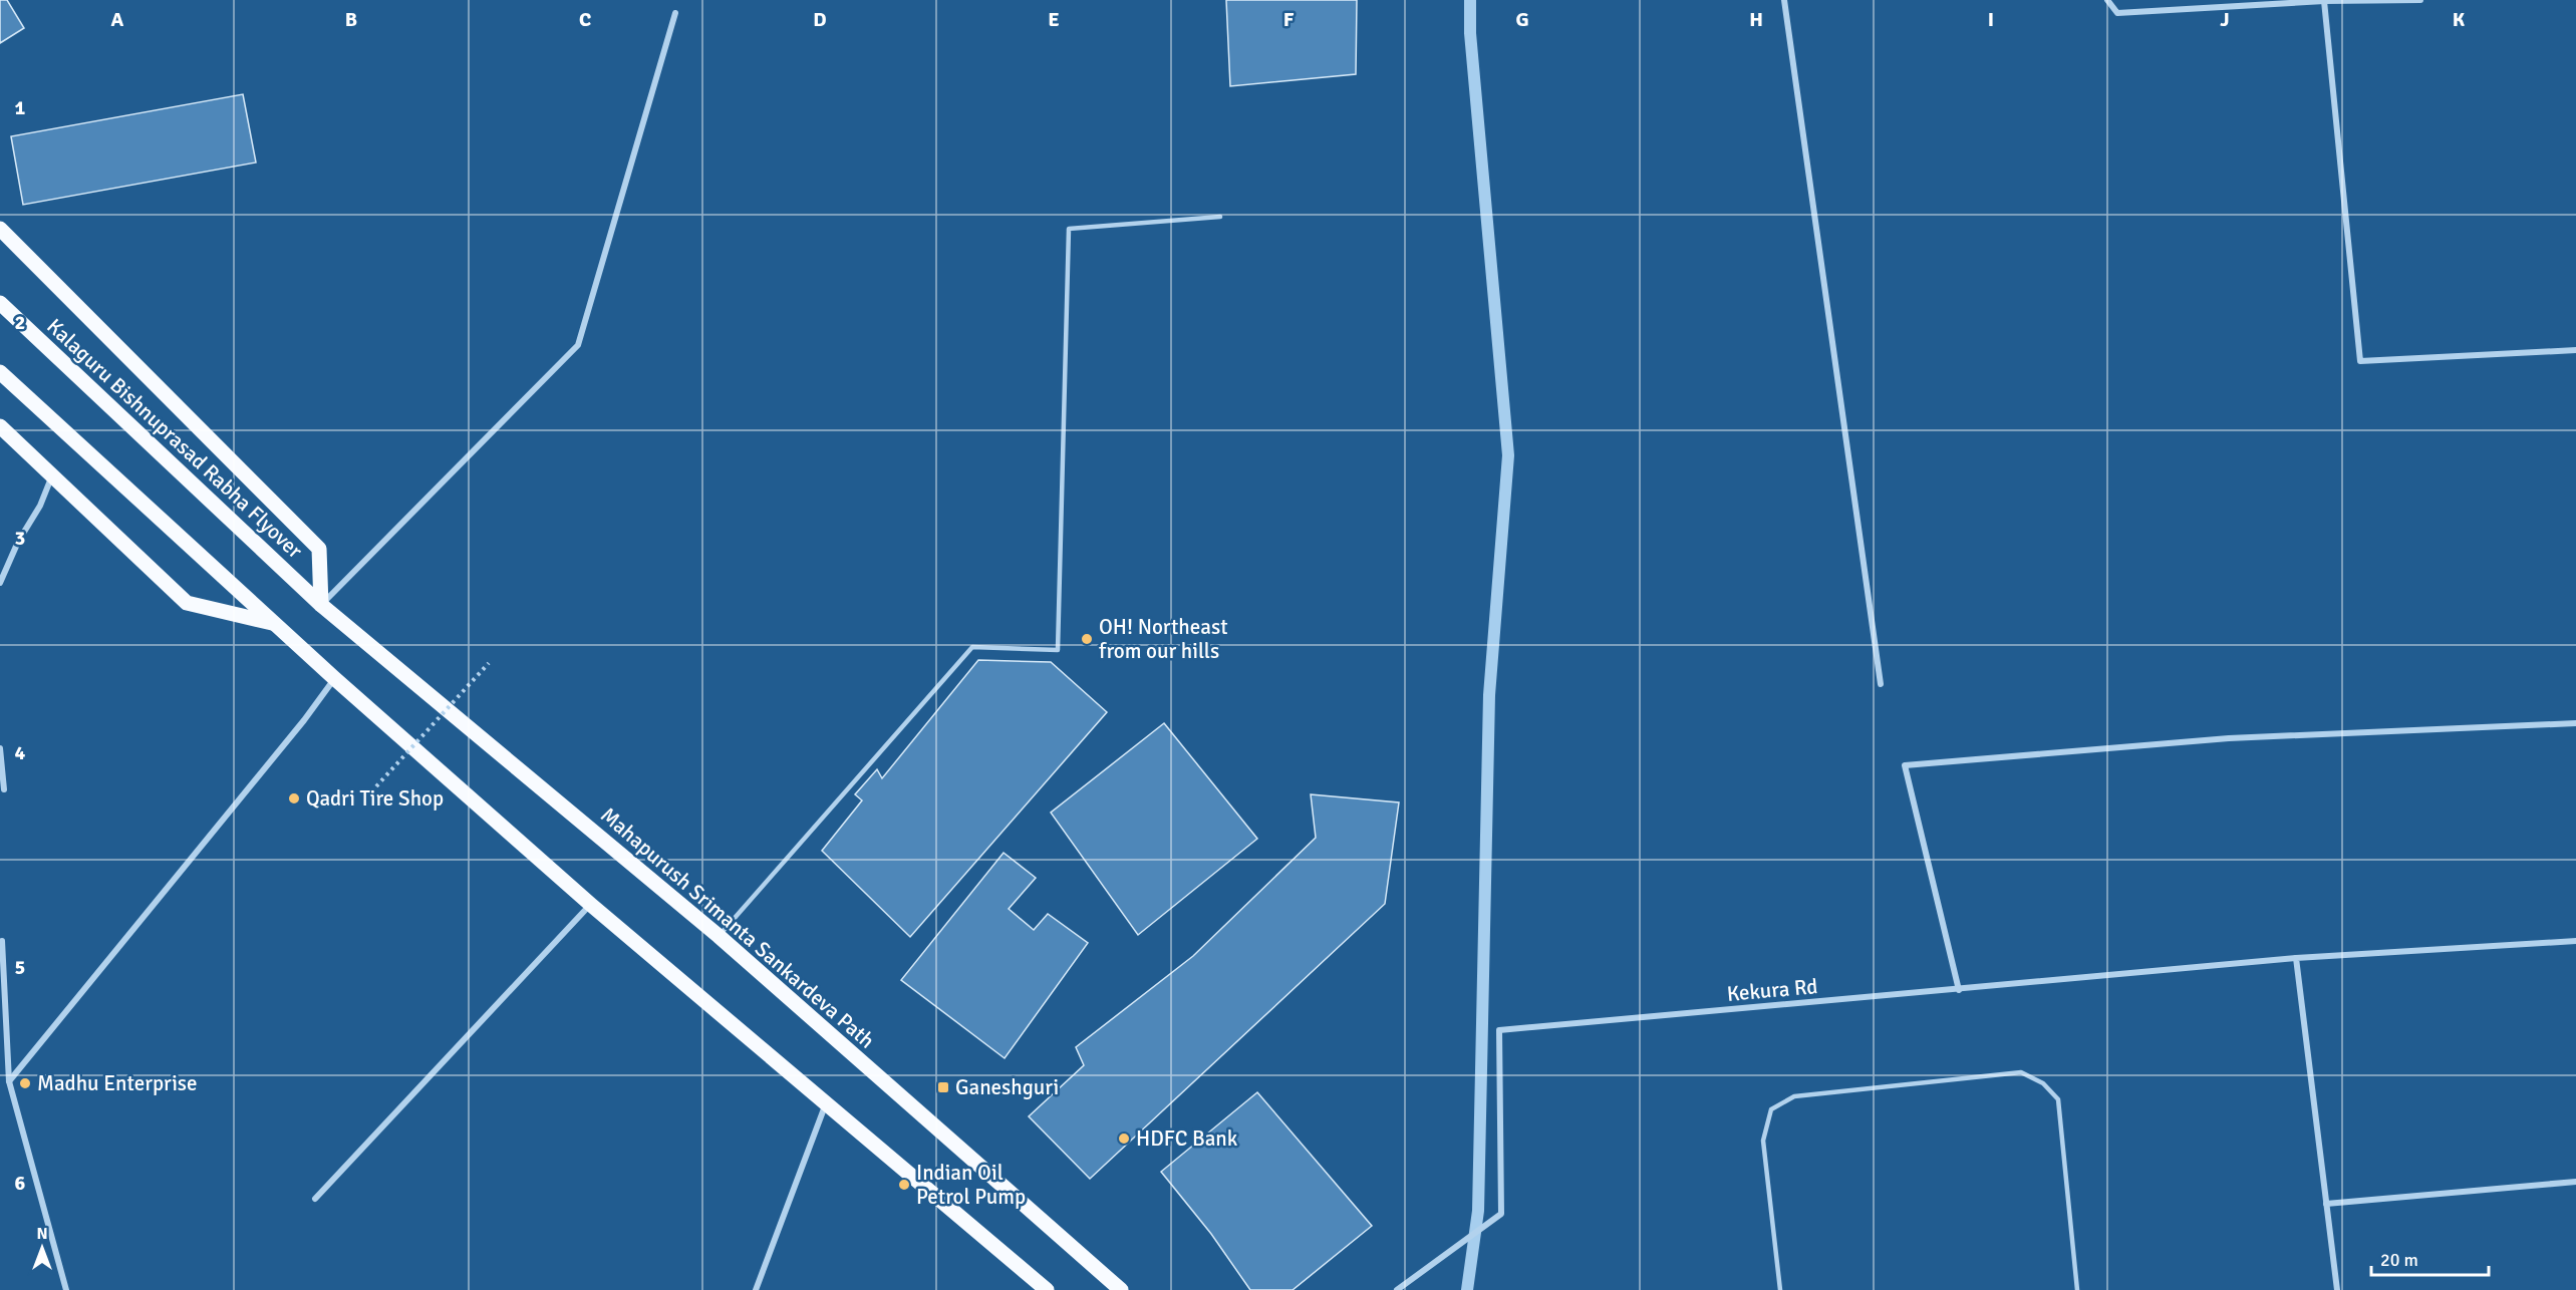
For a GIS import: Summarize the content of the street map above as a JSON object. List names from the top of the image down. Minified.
{"streets":{"main road":["Kalaguru Bishnuprasad Rabha Flyover","Mahapurush Srimanta Sankardeva Path"],"street":["Kekura Rd"]},"crossings":[["Kalaguru Bishnuprasad Rabha Flyover","Mahapurush Srimanta Sankardeva Path"]],"places":{"other":["OH! Northeast from our hills","Qadri Tire Shop","Madhu Enterprise","HDFC Bank","Indian Oil Petrol Pump"],"transit":["Ganeshguri"]},"scale_bar":"20 m","north":"top","grid":{"columns":["A","B","C","D","E","F","G","H","I","J","K"],"rows":["1","2","3","4","5","6"]}}
